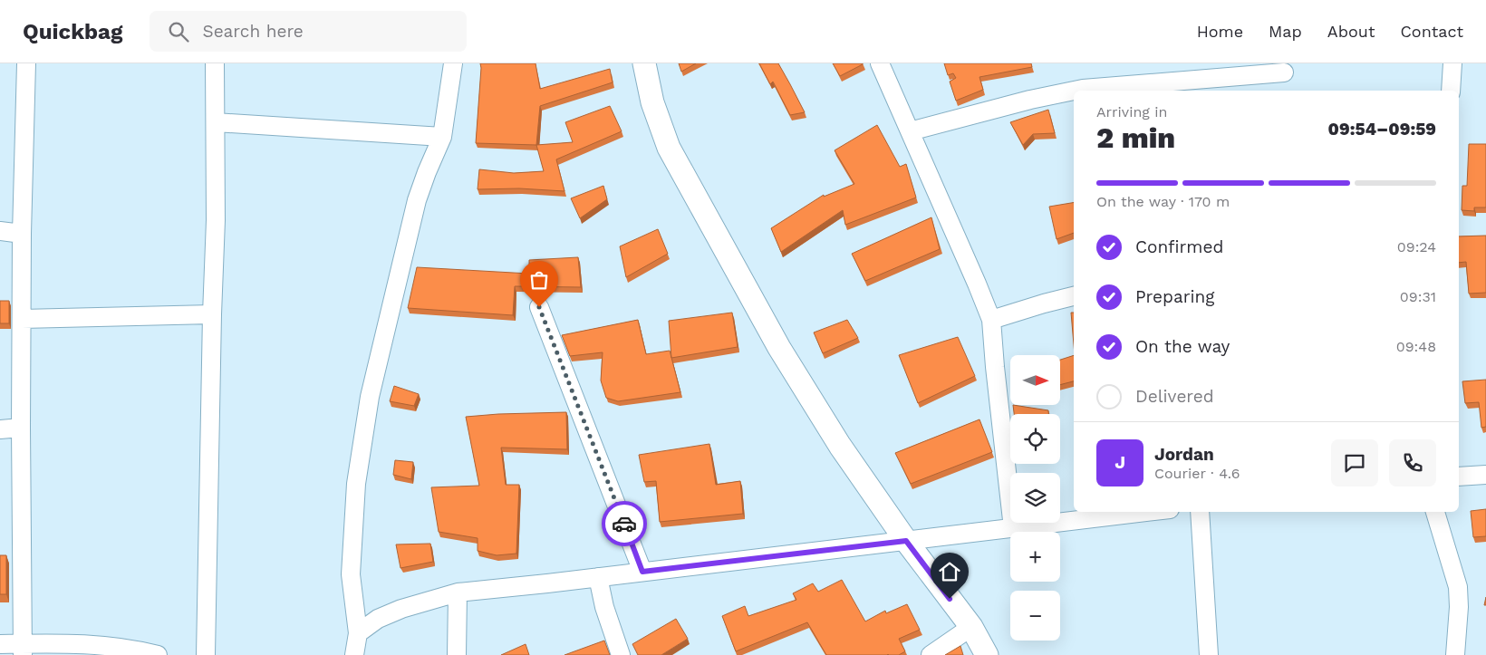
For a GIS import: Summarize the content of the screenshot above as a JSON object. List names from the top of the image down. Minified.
{"north":"right","page":{"header":"Quickbag","search":"Search here","nav":["Home","Map","About","Contact"],"heading":["2 min","Arriving in","09:54–09:59"],"panel":["Jordan","Courier · 4.6"],"bar":"On the way · 170 m","list":[["Confirmed","09:24"],["Preparing","09:31"],["On the way","09:48"],"Delivered"],"map_buttons":["+","−"],"round":"J"}}
